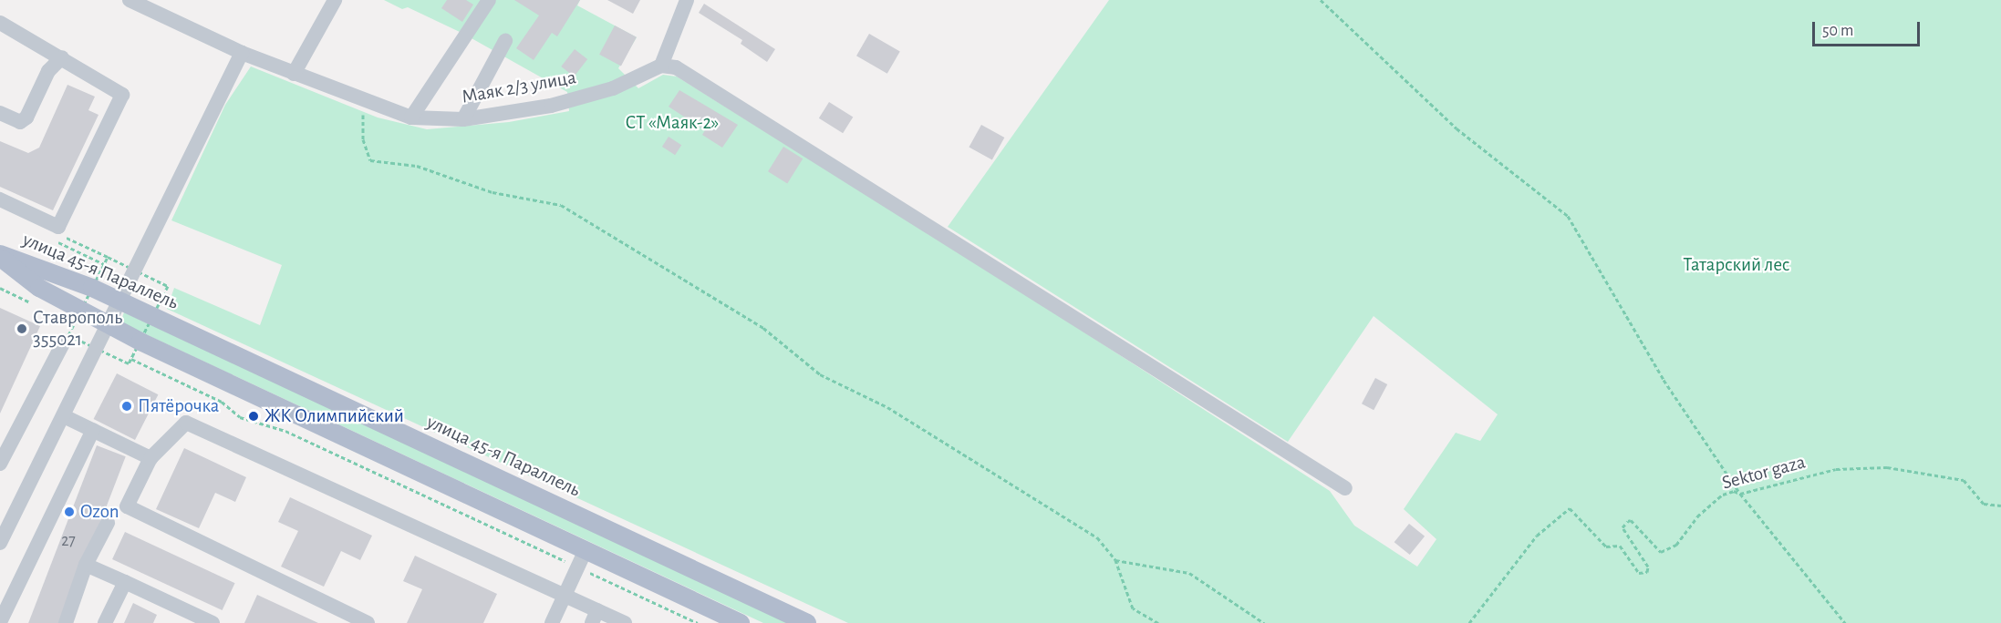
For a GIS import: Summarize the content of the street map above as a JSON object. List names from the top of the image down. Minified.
{"streets":{"main road":["улица 45-я Параллель"],"street":["Маяк 2/3 улица"],"path":["Sektor gaza"]},"parks":["СТ «Маяк-2»","Татарский лес"],"places":["Ставрополь 355021","Пятёрочка","ЖК Олимпийский","Ozon"],"house_numbers":["27"],"scale_bar":"50 m"}
